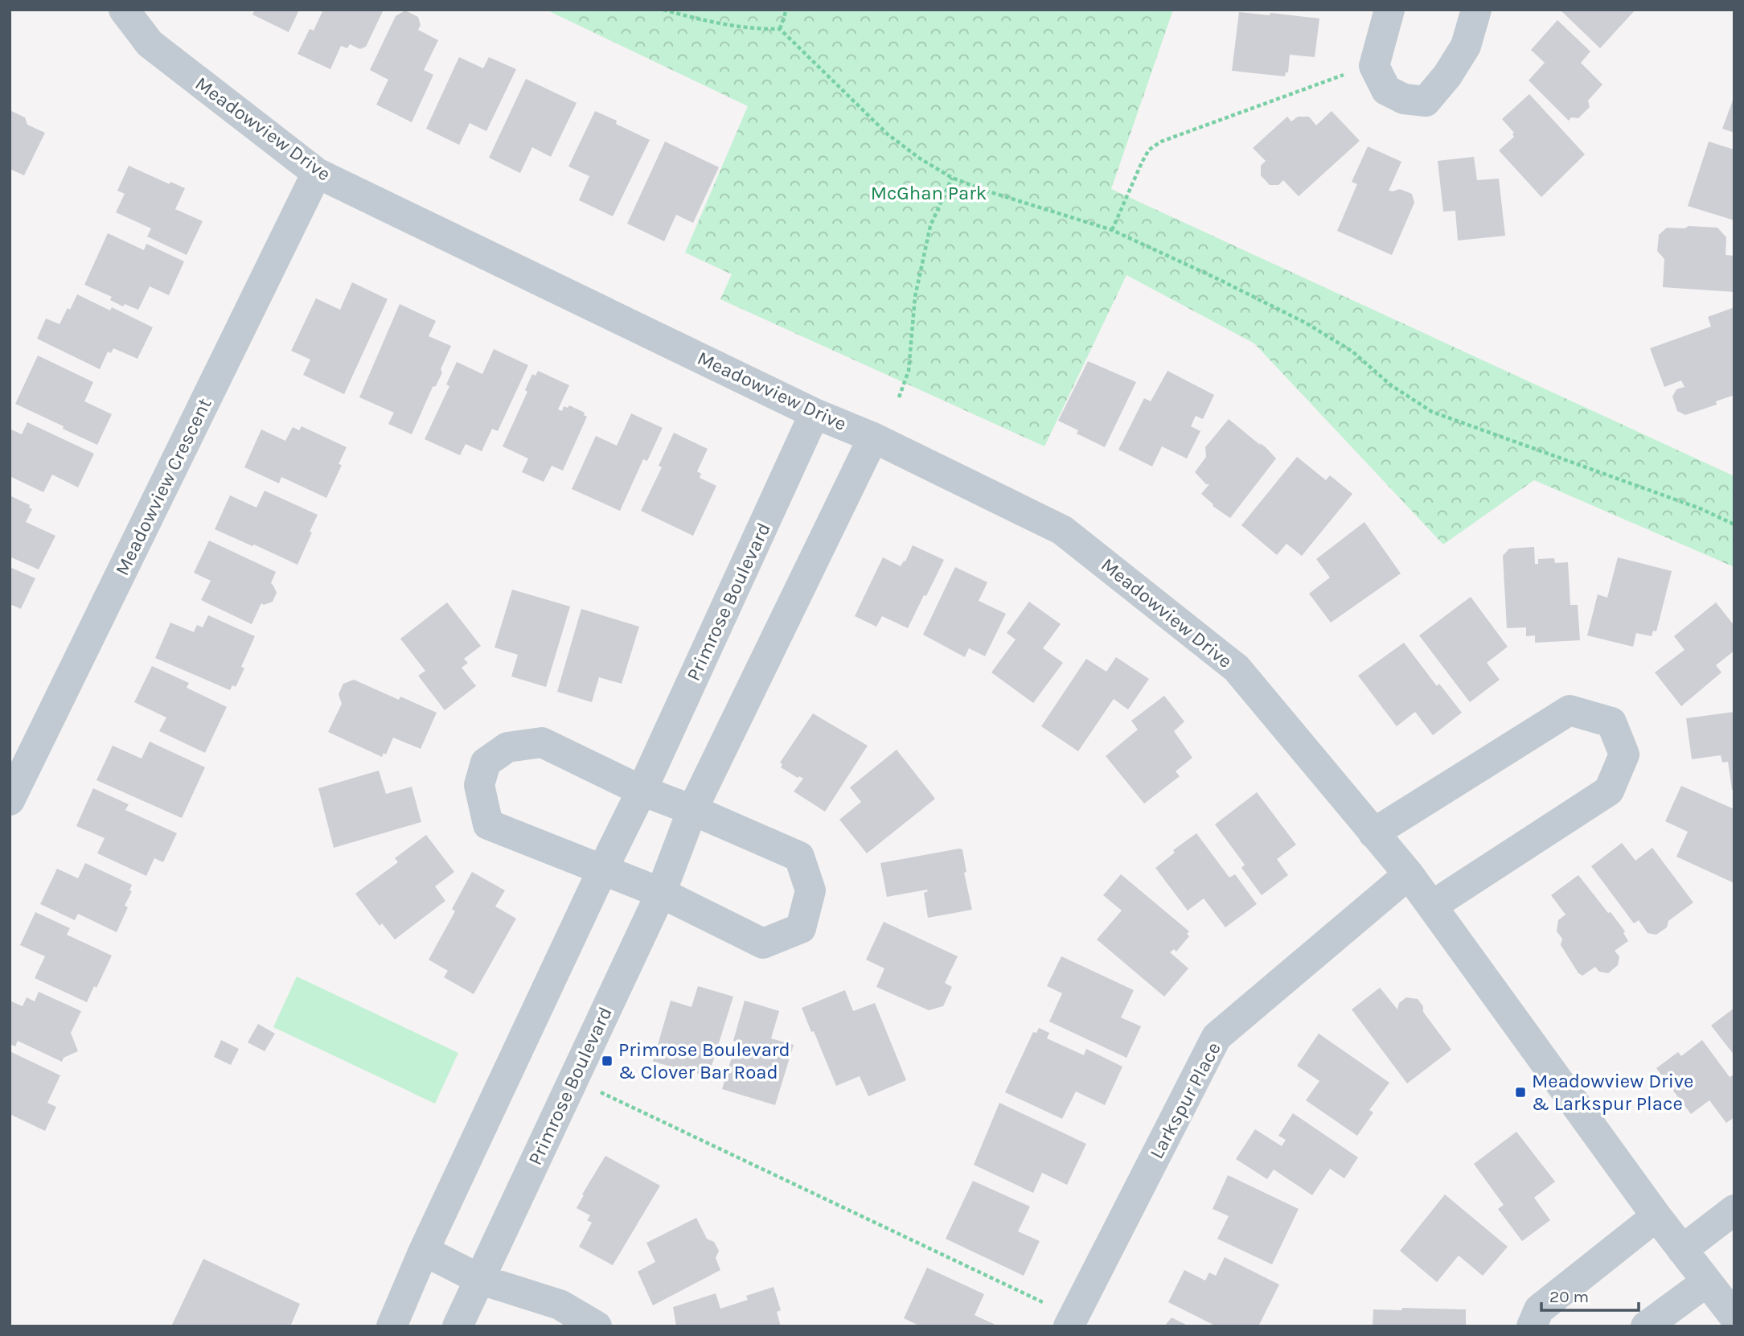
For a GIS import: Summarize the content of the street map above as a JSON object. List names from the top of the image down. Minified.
{"streets":{"street":["Meadowview Drive","Meadowview Crescent","Primrose Boulevard","Larkspur Place"]},"crossings":[["Meadowview Drive","Meadowview Crescent"],["Meadowview Drive","Primrose Boulevard"],["Meadowview Drive","Larkspur Place"]],"parks":["McGhan Park"],"places":{"transit":["Primrose Boulevard & Clover Bar Road","Meadowview Drive & Larkspur Place"]},"scale_bar":"20 m"}
